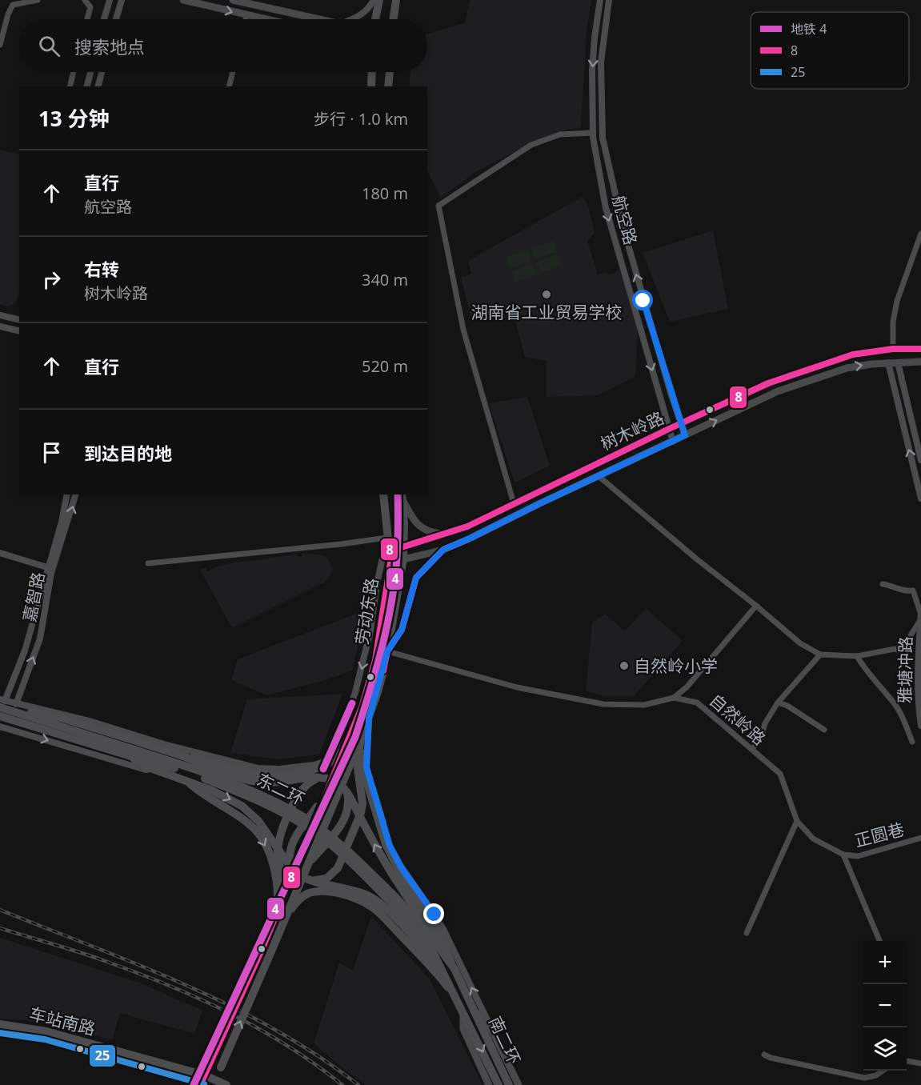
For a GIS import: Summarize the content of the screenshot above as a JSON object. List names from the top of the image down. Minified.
{"streets":{"main road":["树木岭路","劳动东路","东二环","车站南路","南二环"],"street":["航空路","嘉智路","雅塘冲路","自然岭路","正圆巷"]},"crossings":[["航空路","树木岭路"],["树木岭路","劳动东路"],["嘉智路","东二环"],["劳动东路","自然岭路"],["自然岭路","正圆巷"],["东二环","南二环"]],"places":["湖南省工业贸易学校","自然岭小学"],"lines":["transit line 8","metro line 4","transit line 25"],"legend":["地铁 4","8","25"],"page":{"search":"搜索地点","heading":["13 分钟","步行 · 1.0 km"],"list":[["直行","航空路","180 m"],["右转","树木岭路","340 m"],["直行","520 m"],"到达目的地"],"map_buttons":["+","−"]}}
